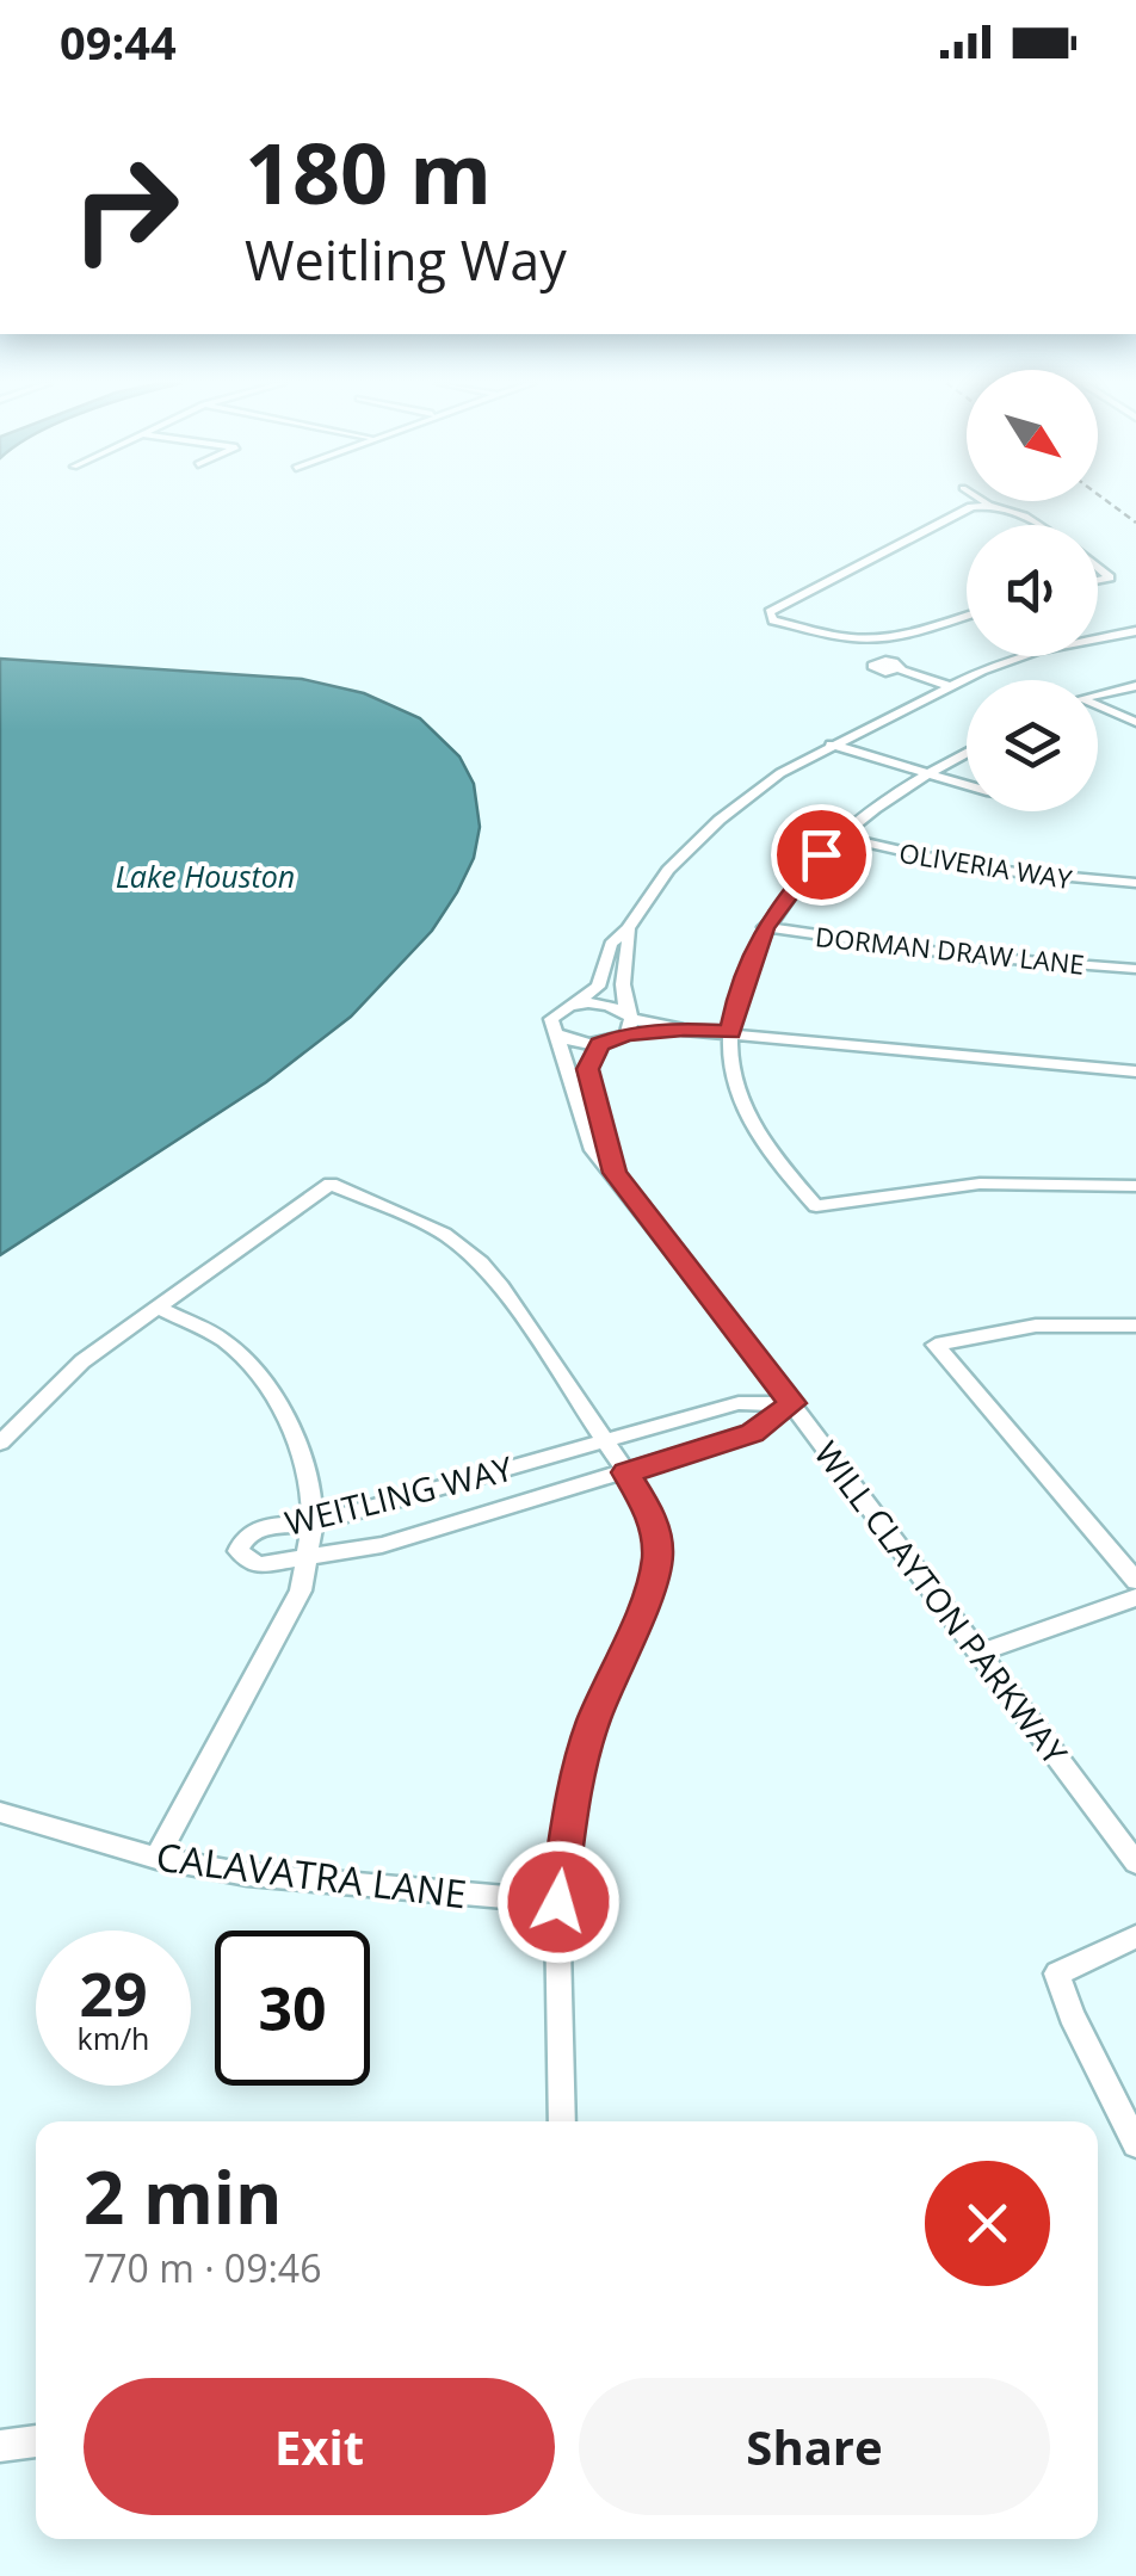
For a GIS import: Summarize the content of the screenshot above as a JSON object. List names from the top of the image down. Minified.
{"streets":{"street":["OLIVERIA WAY","DORMAN DRAW LANE","WEITLING WAY","WILL CLAYTON PARKWAY","CALAVATRA LANE"]},"crossings":[["WEITLING WAY","WILL CLAYTON PARKWAY"]],"water":["Lake Houston"],"north":"bottom right","page":{"status":"09:44","turn":["180 m","Weitling Way"],"speed":"29 km/h","limit":"30","heading":["2 min","770 m · 09:46"],"buttons":["Exit","Share"]}}
